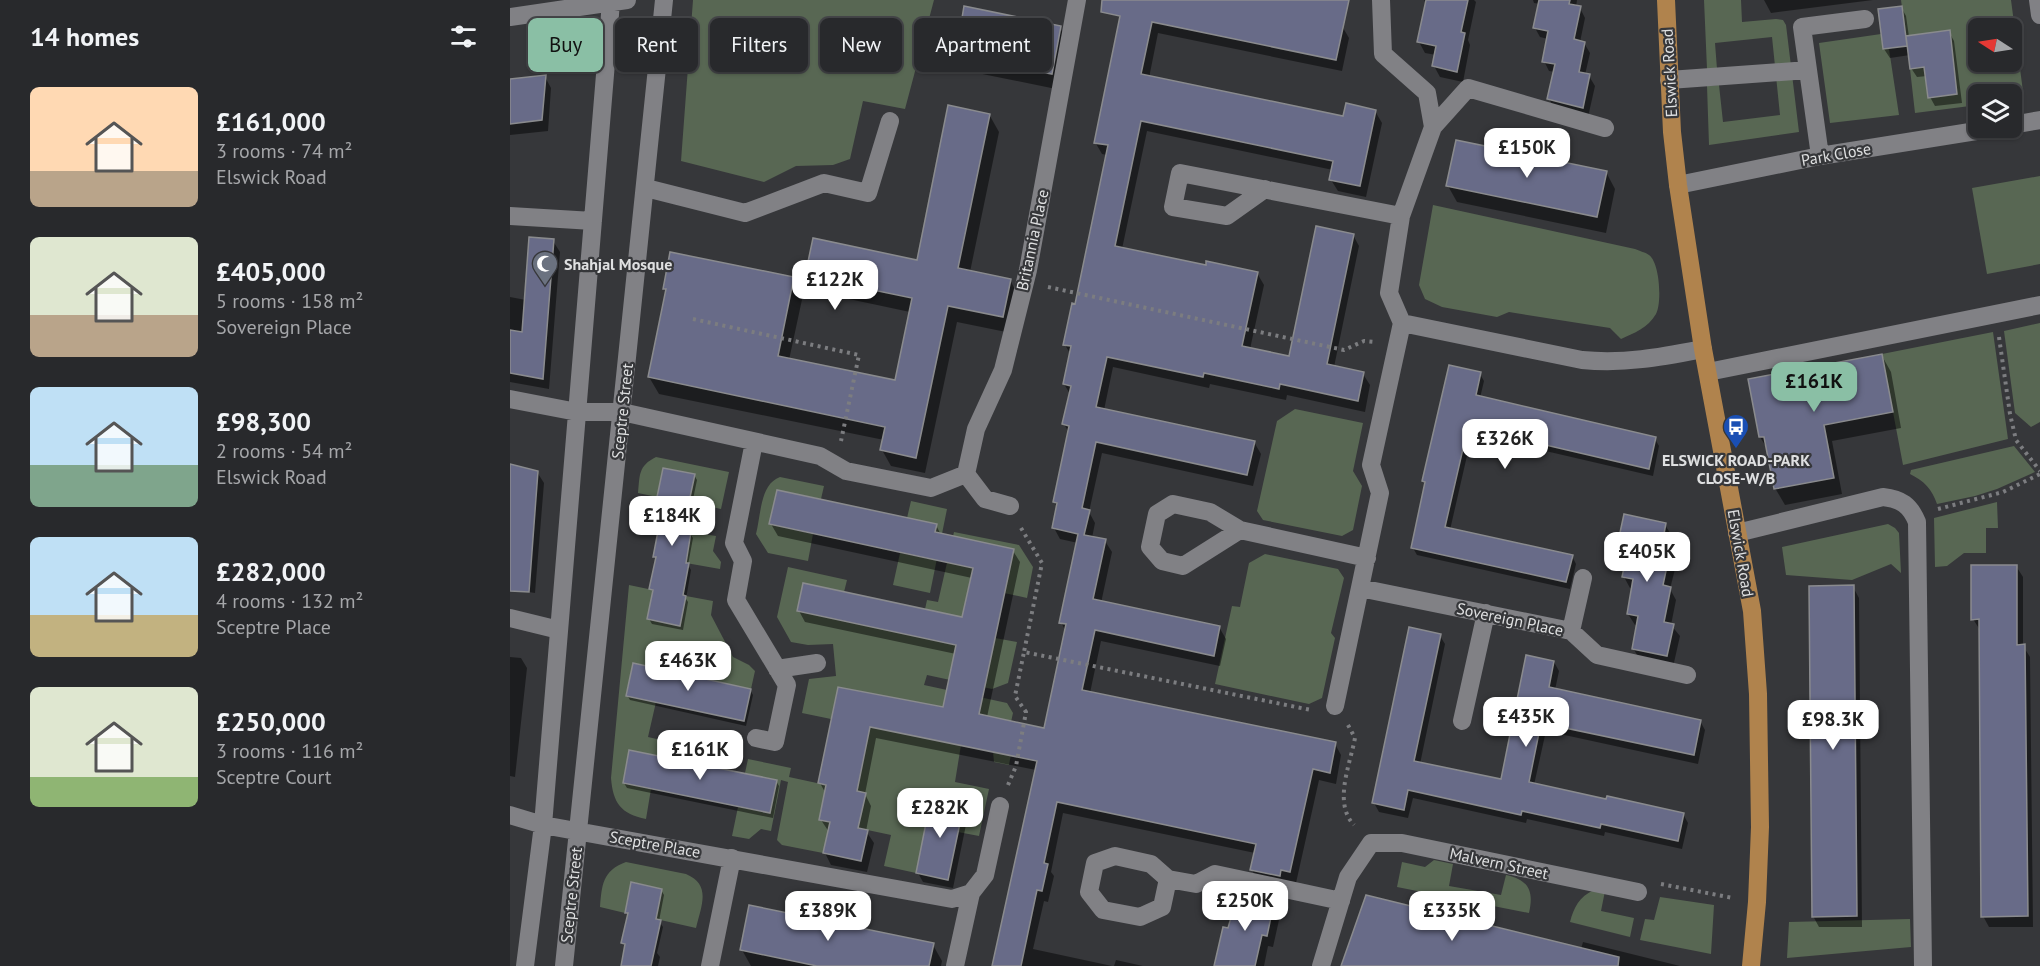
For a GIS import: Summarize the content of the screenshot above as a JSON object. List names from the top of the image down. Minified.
{"streets":{"main road":["Elswick Road"],"street":["Park Close","Britannia Place","Sceptre Street","Sovereign Place","Sceptre Place","Malvern Street"]},"crossings":[["Elswick Road","Park Close"],["Sceptre Street","Sceptre Place"]],"places":{"mosque":["Shahjal Mosque"],"bus stop":["ELSWICK ROAD-PARK CLOSE-W/B"]},"north":"left","page":{"heading":"14 homes","chip":["Buy","Rent","Filters","New","Apartment"],"list":[{"name":"£161,000","note":"3 rooms · 74 m² · Elswick Road"},{"name":"£405,000","note":"5 rooms · 158 m² · Sovereign Place"},{"name":"£98,300","note":"2 rooms · 54 m² · Elswick Road"},{"name":"£282,000","note":"4 rooms · 132 m² · Sceptre Place"},{"name":"£250,000","note":"3 rooms · 116 m² · Sceptre Court"}],"price":["£150K","£122K","£161K","£326K","£184K","£405K","£463K","£435K","£98.3K","£161K","£282K","£250K","£389K","£335K"]}}
